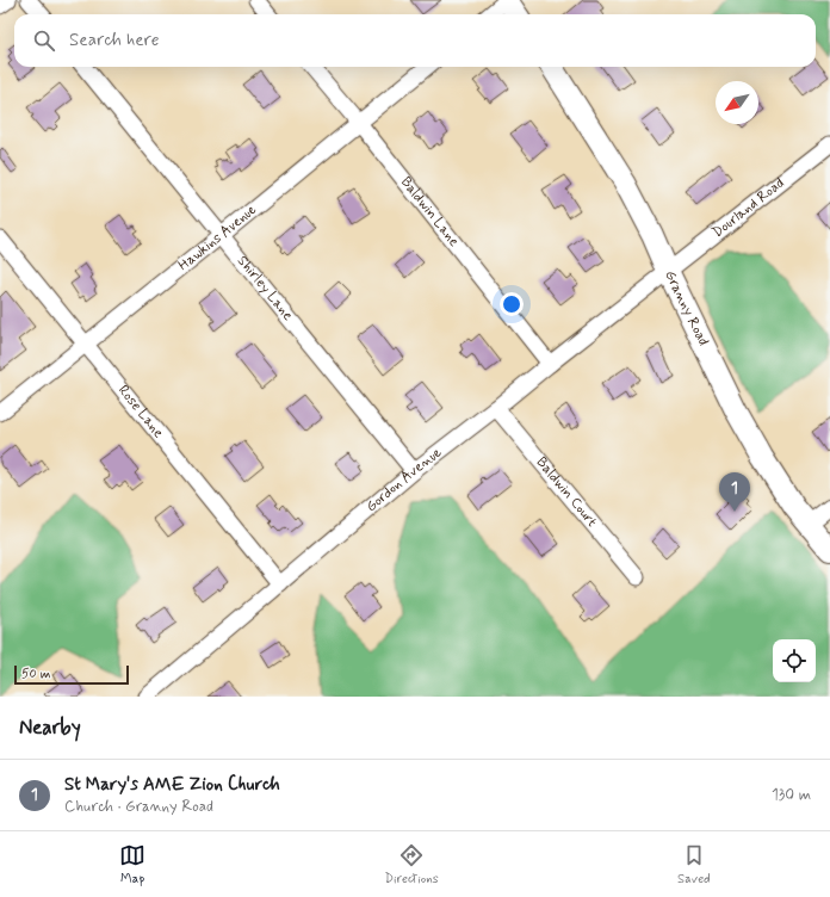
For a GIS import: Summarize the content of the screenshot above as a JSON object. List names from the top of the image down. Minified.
{"streets":{"street":["Dourland Road","Baldwin Lane","Hawkins Avenue","Shirley Lane","Granny Road","Rose Lane","Gordon Avenue","Baldwin Court"]},"crossings":[["Dourland Road","Granny Road"],["Dourland Road","Gordon Avenue"],["Baldwin Lane","Hawkins Avenue"],["Baldwin Lane","Gordon Avenue"],["Hawkins Avenue","Shirley Lane"],["Hawkins Avenue","Rose Lane"],["Shirley Lane","Gordon Avenue"],["Granny Road","Gordon Avenue"],["Rose Lane","Gordon Avenue"],["Gordon Avenue","Baldwin Court"]],"scale_bar":"50 m","north":"bottom left","page":{"search":"Search here","pins":"1","scale":"50 m","heading":"Nearby","list":[{"mark":"1","name":"St Mary's AME Zion Church","note":"Church · Granny Road","value":"130 m"}],"nav":["Map","Directions","Saved"]}}
